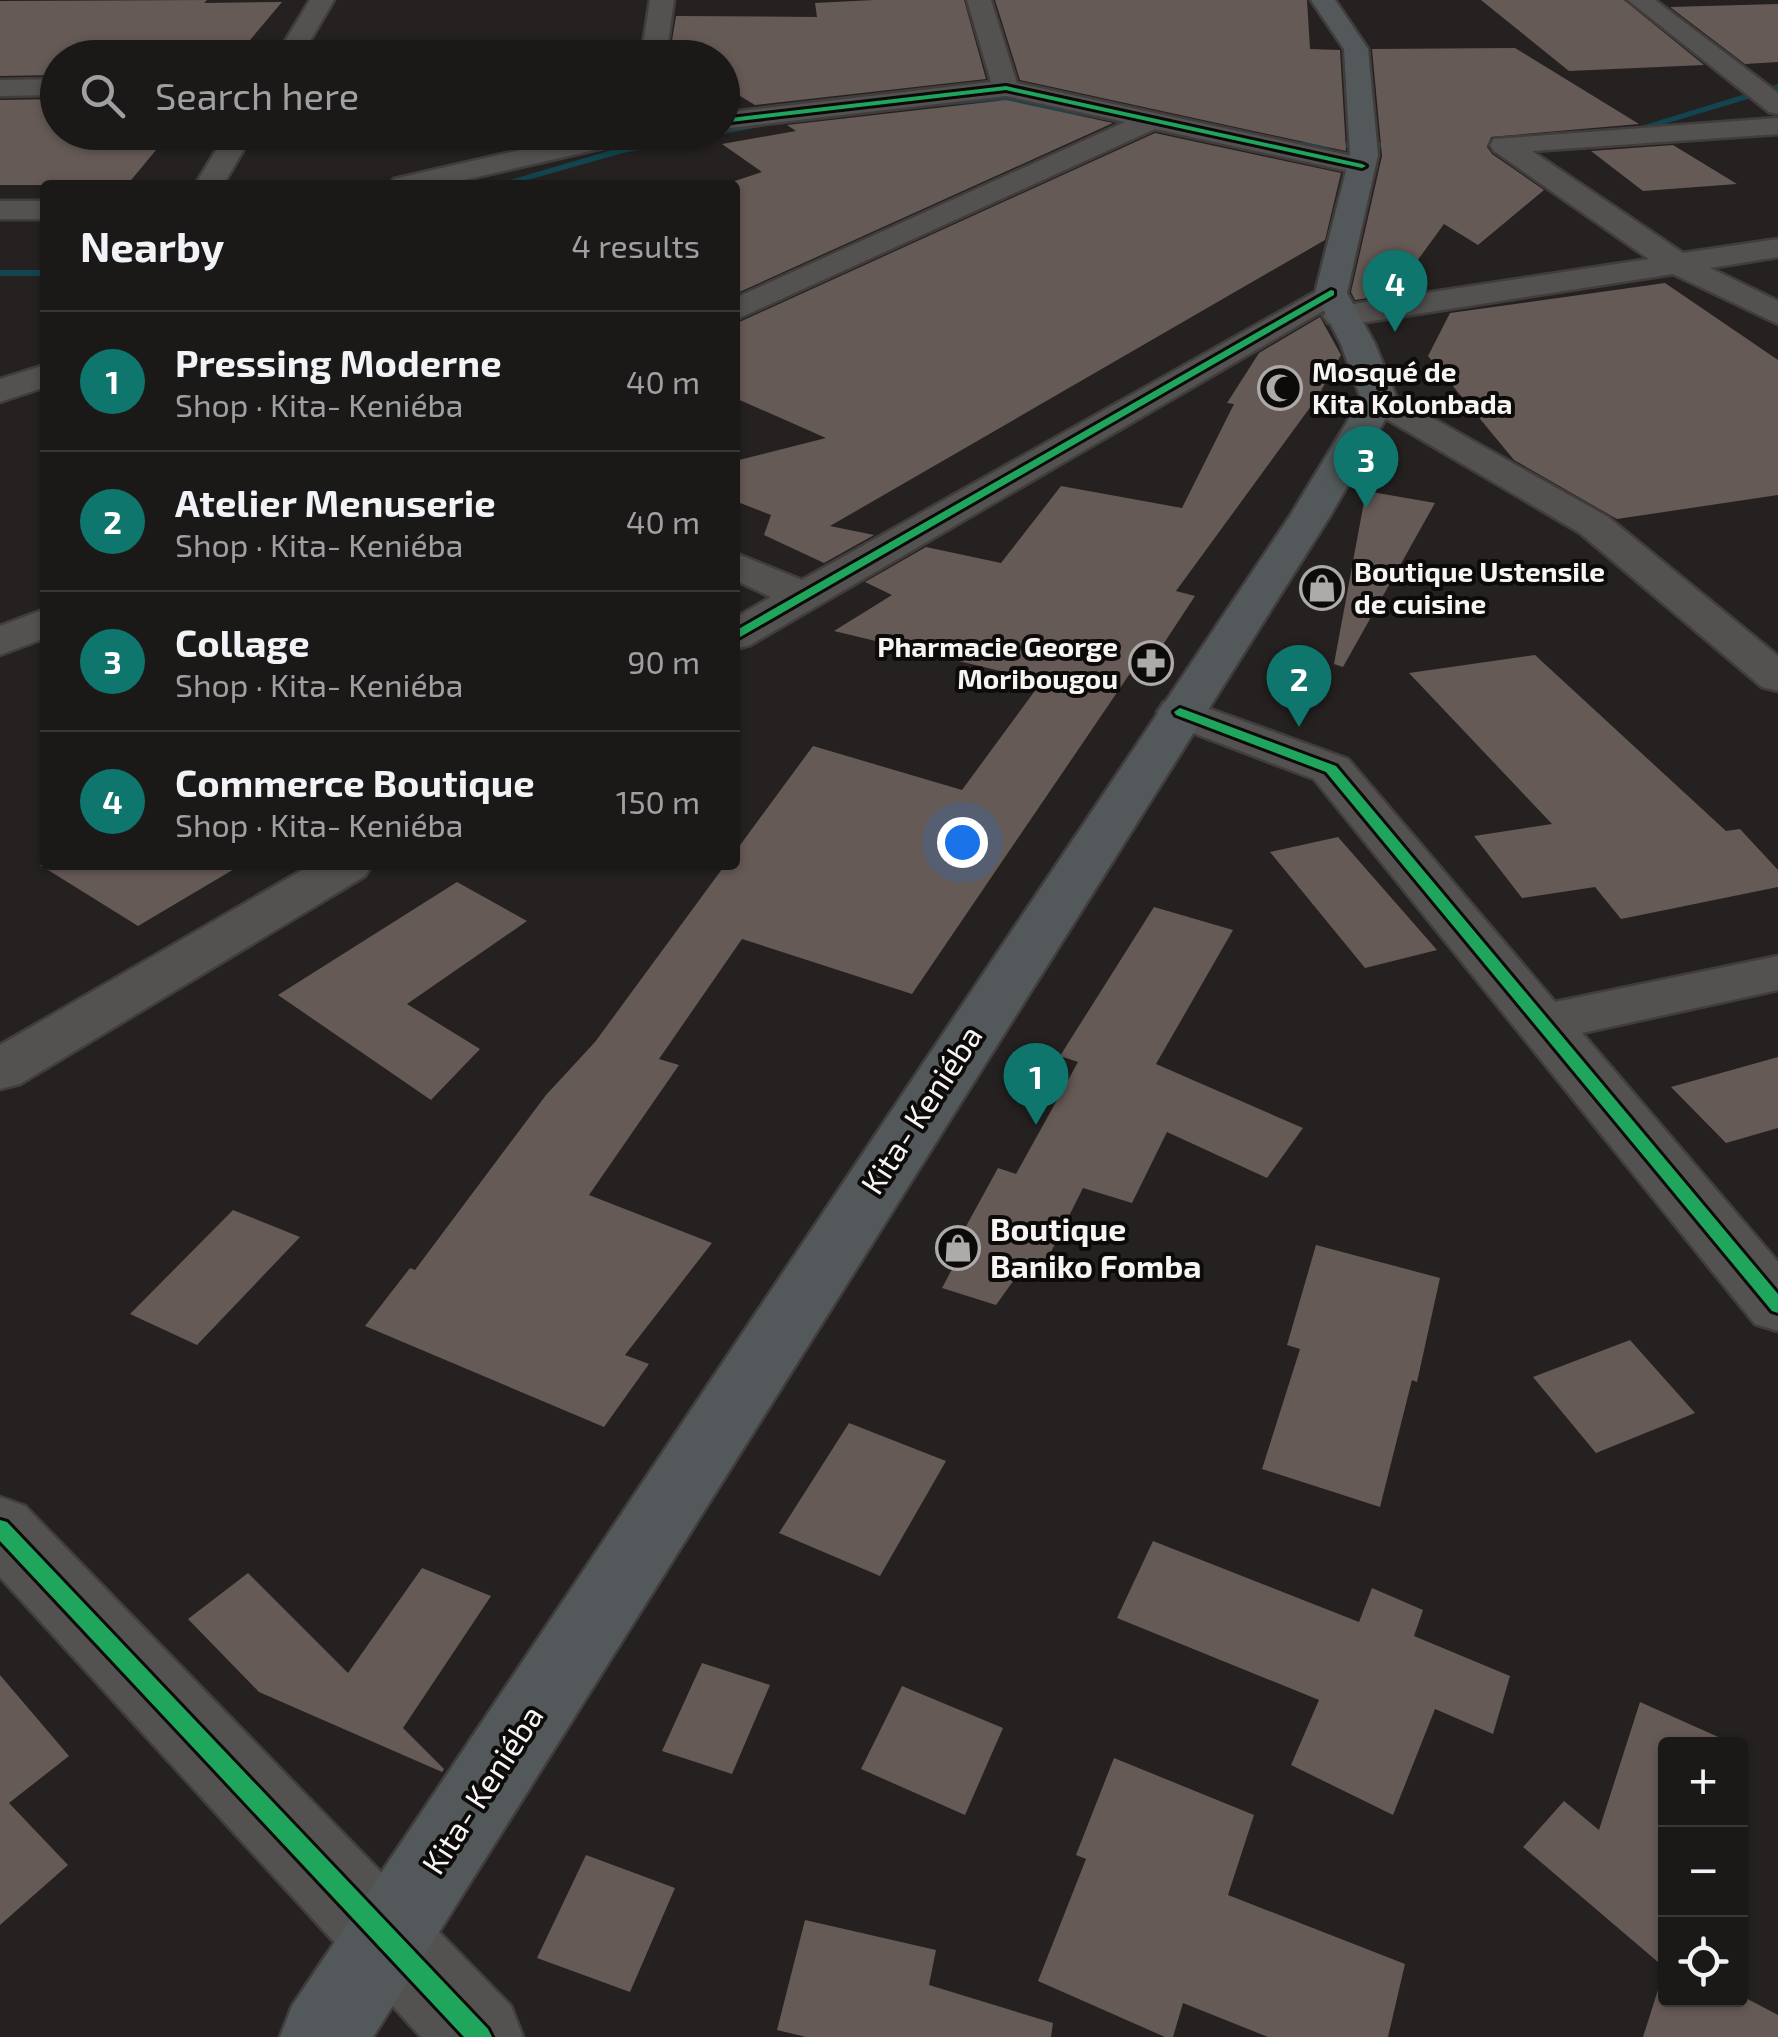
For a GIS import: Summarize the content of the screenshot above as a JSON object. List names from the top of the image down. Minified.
{"streets":{"main road":["Kita- Keniéba"]},"places":{"mosque":["Mosqué de Kita Kolonbada"],"shop":["Boutique Ustensile de cuisine","Boutique Baniko Fomba"],"pharmacy":["Pharmacie George Moribougou"]},"page":{"search":"Search here","heading":["Nearby","4 results"],"pins":["4","3","2","1"],"list":[{"mark":"1","name":"Pressing Moderne","note":"Shop · Kita- Keniéba","value":"40 m"},{"mark":"2","name":"Atelier Menuserie","note":"Shop · Kita- Keniéba","value":"40 m"},{"mark":"3","name":"Collage","note":"Shop · Kita- Keniéba","value":"90 m"},{"mark":"4","name":"Commerce Boutique","note":"Shop · Kita- Keniéba","value":"150 m"}],"map_buttons":["+","−"]}}
